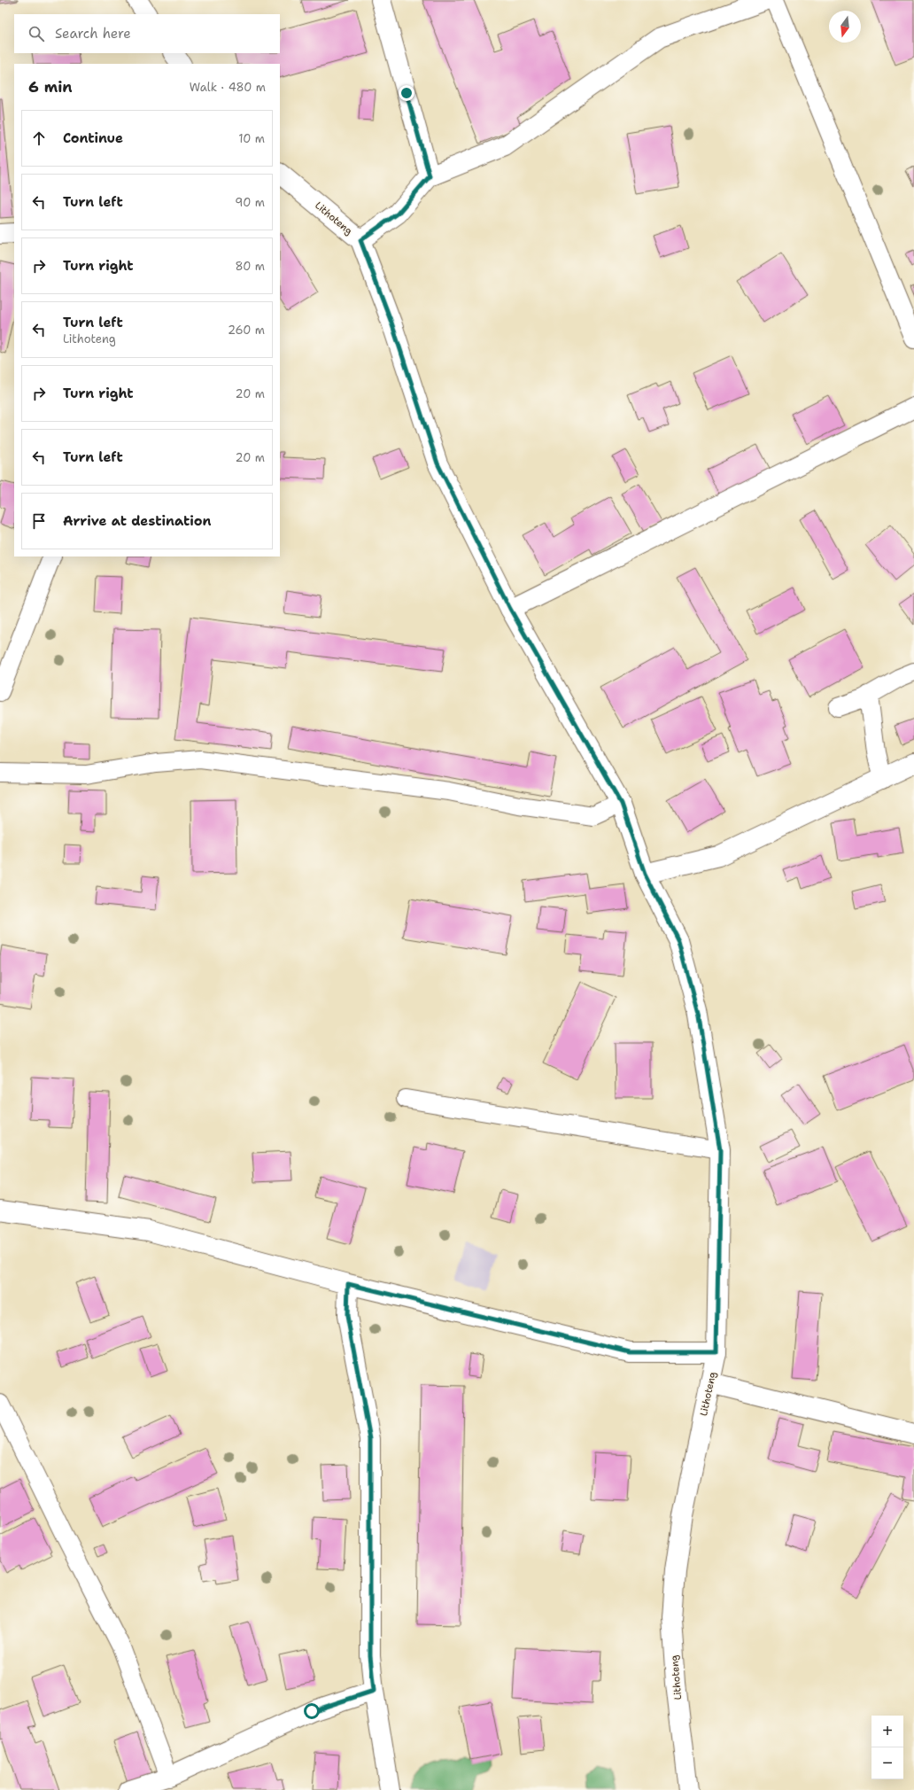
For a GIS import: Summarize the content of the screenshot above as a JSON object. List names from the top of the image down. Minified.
{"streets":{"street":["Lithoteng"]},"north":"bottom","page":{"search":"Search here","heading":["6 min","Walk · 480 m"],"list":[["Continue","10 m"],["Turn left","90 m"],["Turn right","80 m"],["Turn left","Lithoteng","260 m"],["Turn right","20 m"],["Turn left","20 m"],"Arrive at destination"],"map_buttons":["+","−"]}}
